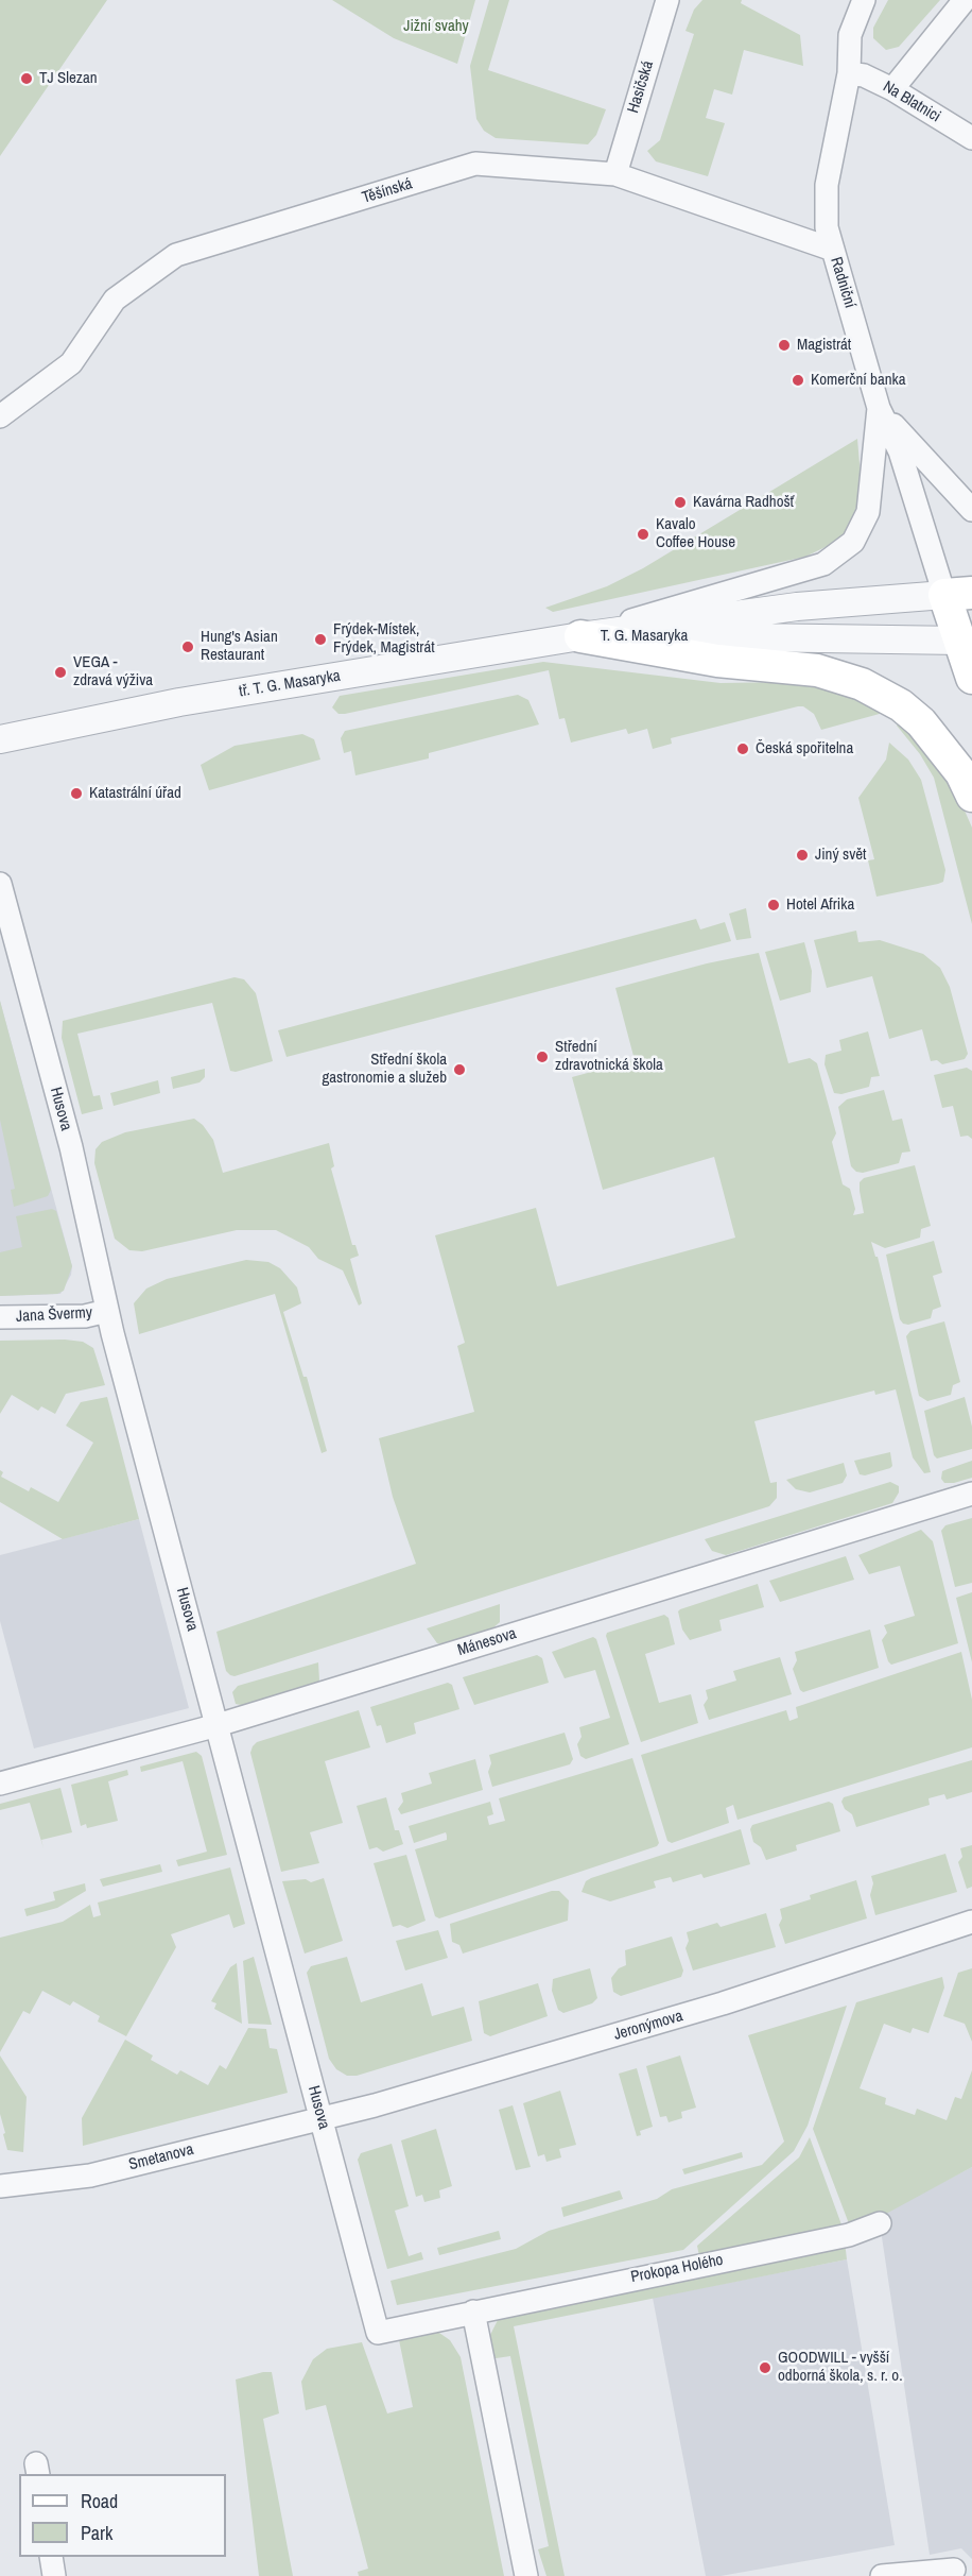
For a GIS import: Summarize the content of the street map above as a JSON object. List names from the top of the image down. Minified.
{"streets":{"street":["Hasičská","Na Blatnici","Těšínská","Radniční","T. G. Masaryka","tř. T. G. Masaryka","Husova","Jana Švermy","Mánesova","Jeronýmova","Smetanova","Prokopa Holého"]},"crossings":[["Hasičská","Těšínská"],["Na Blatnici","Radniční"],["Těšínská","Radniční"],["Radniční","T. G. Masaryka"],["T. G. Masaryka","tř. T. G. Masaryka"],["Husova","Jana Švermy"],["Husova","Mánesova"],["Husova","Jeronýmova"],["Husova","Smetanova"],["Husova","Prokopa Holého"],["Jeronýmova","Smetanova"]],"parks":["Jižní svahy"],"places":["TJ Slezan","Magistrát","Komerční banka","Kavárna Radhošť","Kavalo Coffee House","Frýdek-Místek, Frýdek, Magistrát","Hung's Asian Restaurant","VEGA - zdravá výživa","Česká spořitelna","Katastrální úřad","Jiný svět","Hotel Afrika","Střední zdravotnická škola","Střední škola gastronomie a služeb","GOODWILL - vyšší odborná škola, s. r. o."],"legend":["Road","Park"]}
